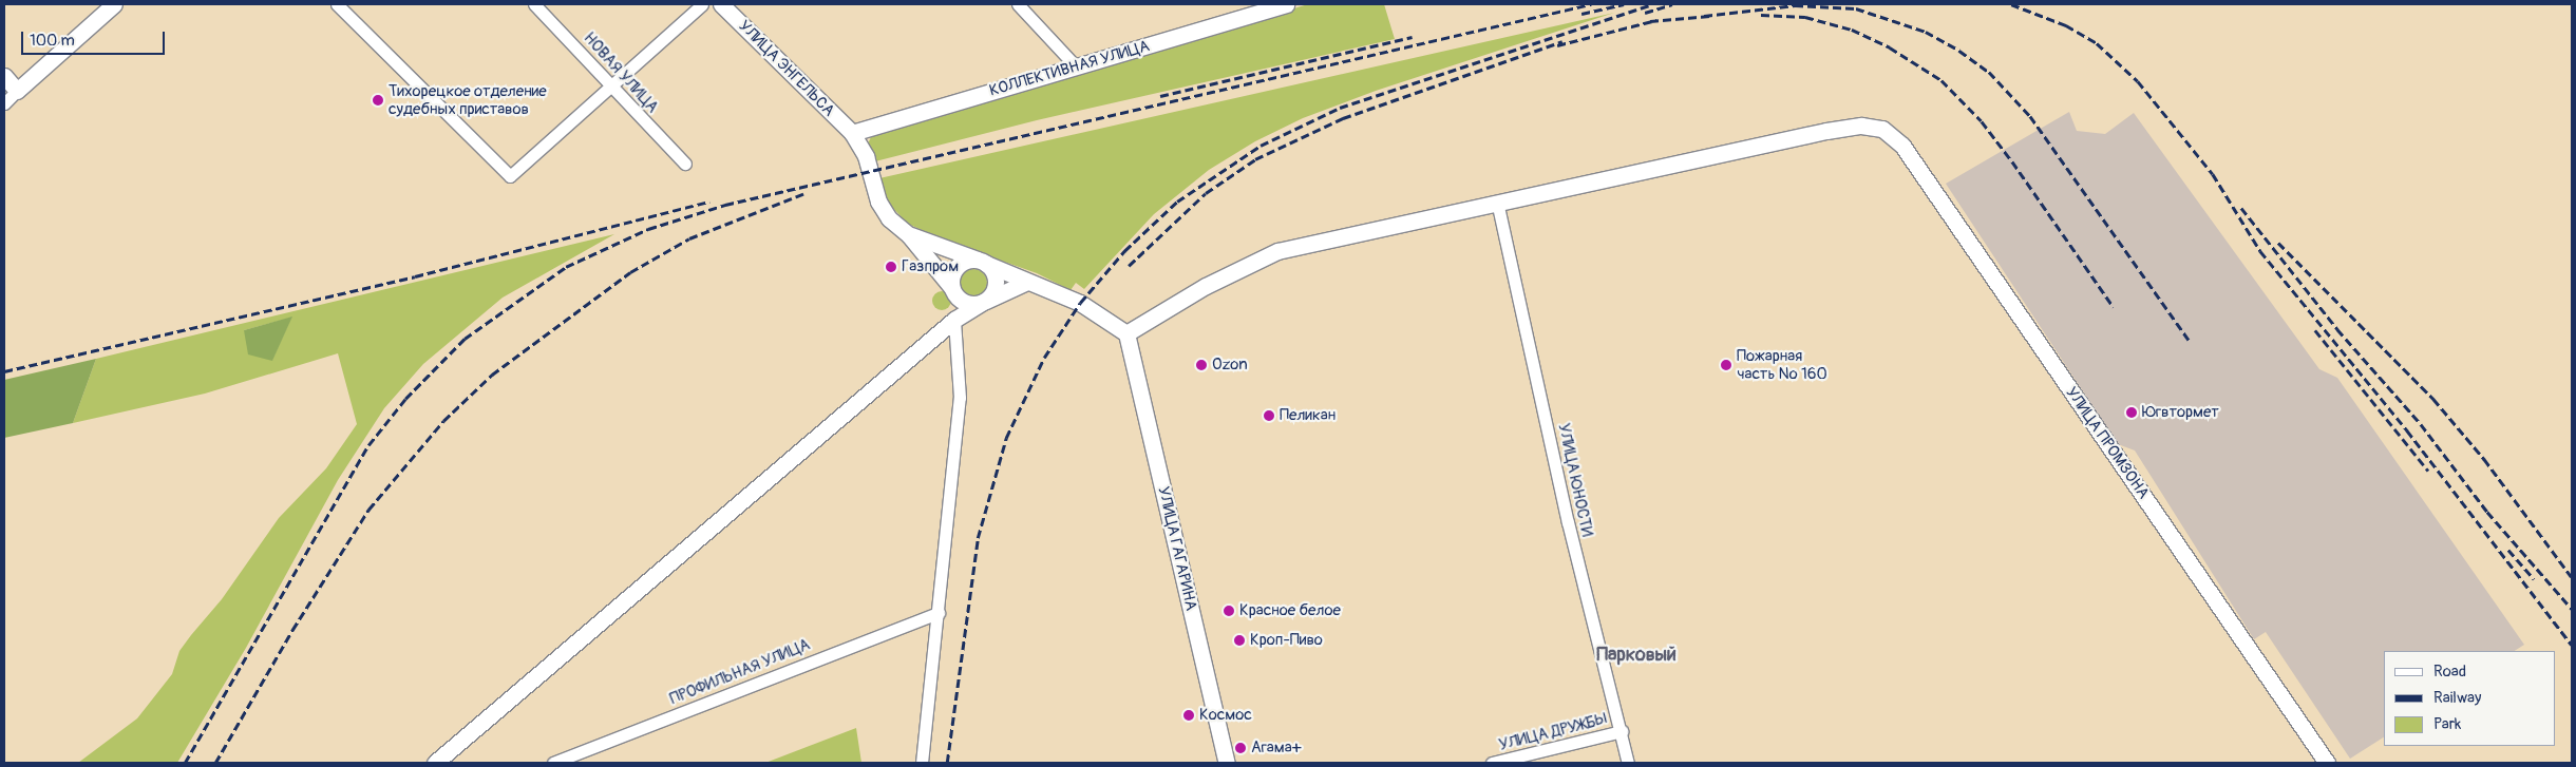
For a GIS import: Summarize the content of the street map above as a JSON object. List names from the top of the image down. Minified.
{"streets":{"main road":["УЛИЦА ЭНГЕЛЬСА","КОЛЛЕКТИВНАЯ УЛИЦА","УЛИЦА ПРОМЗОНА","УЛИЦА ГАГАРИНА"],"street":["НОВАЯ УЛИЦА","УЛИЦА ЮНОСТИ","ПРОФИЛЬНАЯ УЛИЦА","УЛИЦА ДРУЖБЫ"]},"crossings":[["УЛИЦА ЭНГЕЛЬСА","КОЛЛЕКТИВНАЯ УЛИЦА"],["УЛИЦА ПРОМЗОНА","УЛИЦА ЮНОСТИ"],["УЛИЦА ЮНОСТИ","УЛИЦА ДРУЖБЫ"]],"districts":["Парковый"],"places":["Тихорецкое отделение судебных приставов","Газпром","Ozon","Пожарная часть № 160","Югвтормет","Пеликан","Красное белое","Кроп-Пиво","Космос","Агама+"],"legend":["Road","Railway","Park"],"scale_bar":"100 m"}
